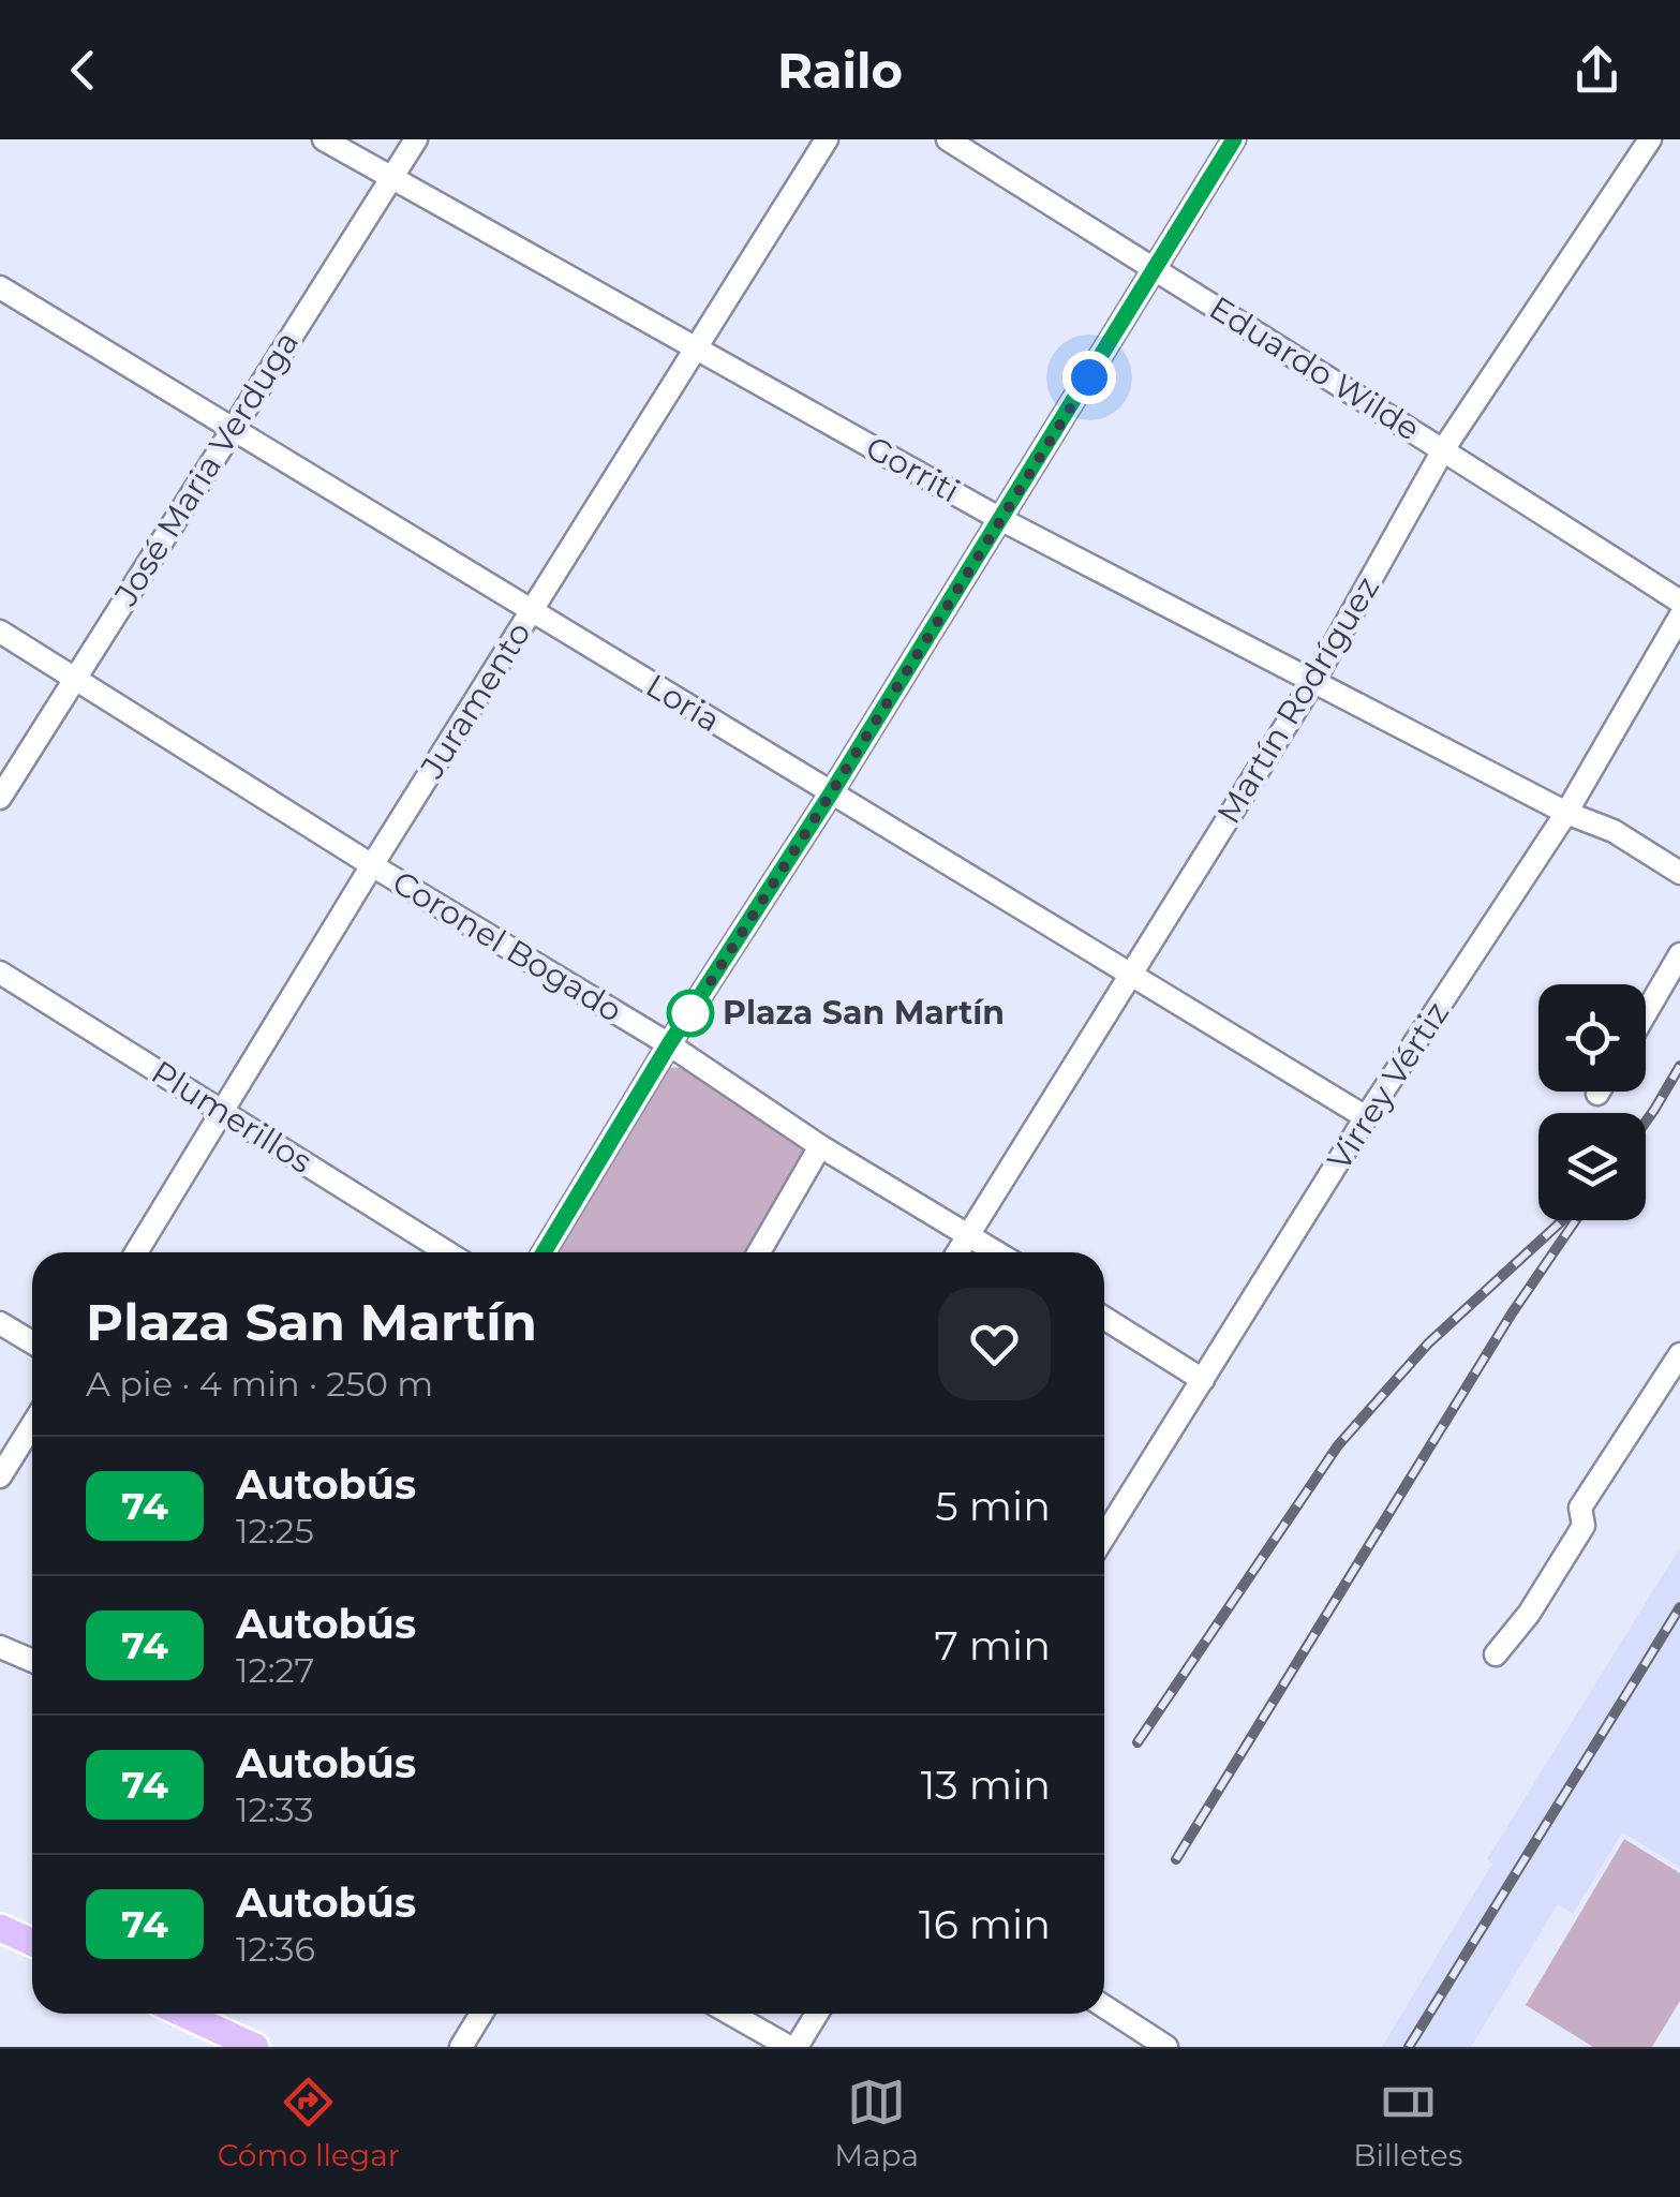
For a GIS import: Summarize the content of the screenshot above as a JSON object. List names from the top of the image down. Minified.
{"streets":{"street":["Eduardo Wilde","José Maria Verduga","Gorriti","Juramento","Martín Rodríguez","Loria","Coronel Bogado","Virrey Vértiz","Plumerillos"]},"crossings":[["Eduardo Wilde","Martín Rodríguez"],["José Maria Verduga","Gorriti"],["José Maria Verduga","Loria"],["José Maria Verduga","Coronel Bogado"],["Gorriti","Juramento"],["Gorriti","Martín Rodríguez"],["Gorriti","Virrey Vértiz"],["Juramento","Loria"],["Juramento","Coronel Bogado"],["Juramento","Plumerillos"],["Martín Rodríguez","Loria"],["Martín Rodríguez","Coronel Bogado"],["Loria","Virrey Vértiz"]],"places":["Plaza San Martín"],"lines":["bus line 74"],"page":{"header":"Railo","heading":["Plaza San Martín","A pie · 4 min · 250 m"],"list":[{"mark":"74","name":"Autobús","note":"12:25","value":"5 min"},{"mark":"74","name":"Autobús","note":"12:27","value":"7 min"},{"mark":"74","name":"Autobús","note":"12:33","value":"13 min"},{"mark":"74","name":"Autobús","note":"12:36","value":"16 min"}],"tabs":["Cómo llegar","Mapa","Billetes"]}}
